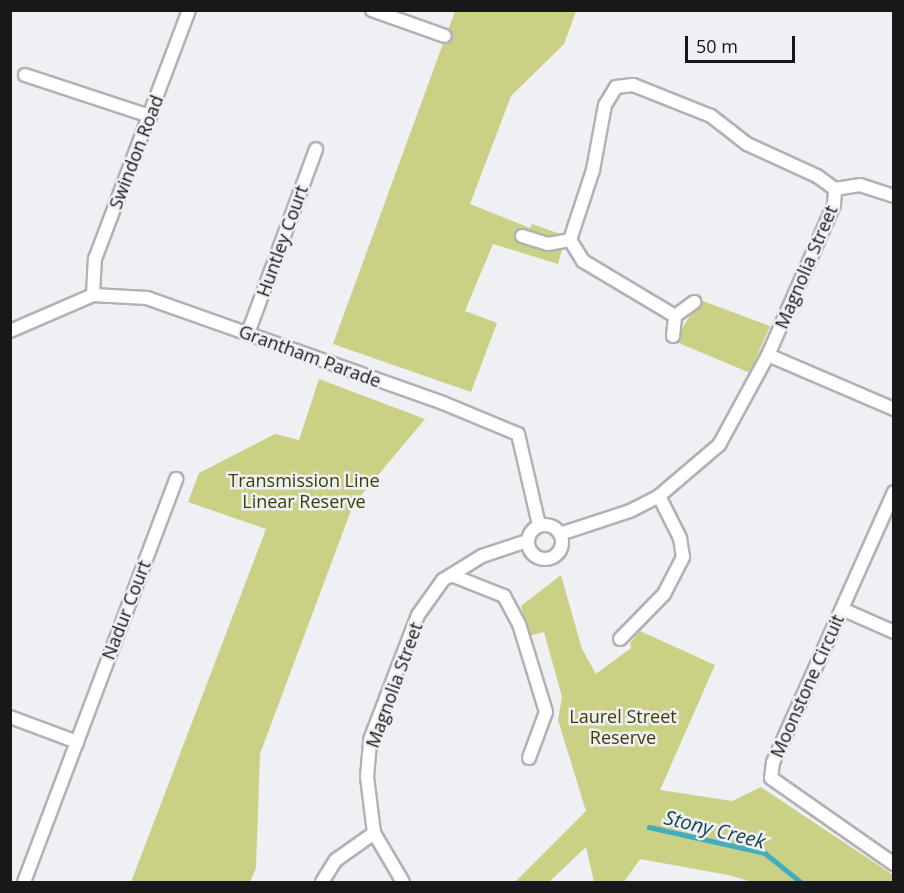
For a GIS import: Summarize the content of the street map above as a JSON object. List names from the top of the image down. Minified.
{"streets":{"street":["Swindon Road","Huntley Court","Magnolia Street","Grantham Parade","Nadur Court","Moonstone Circuit"]},"crossings":[["Swindon Road","Grantham Parade"],["Huntley Court","Grantham Parade"],["Magnolia Street","Grantham Parade"]],"water":["Stony Creek"],"parks":["Transmission Line Linear Reserve","Laurel Street Reserve"],"scale_bar":"50 m"}
